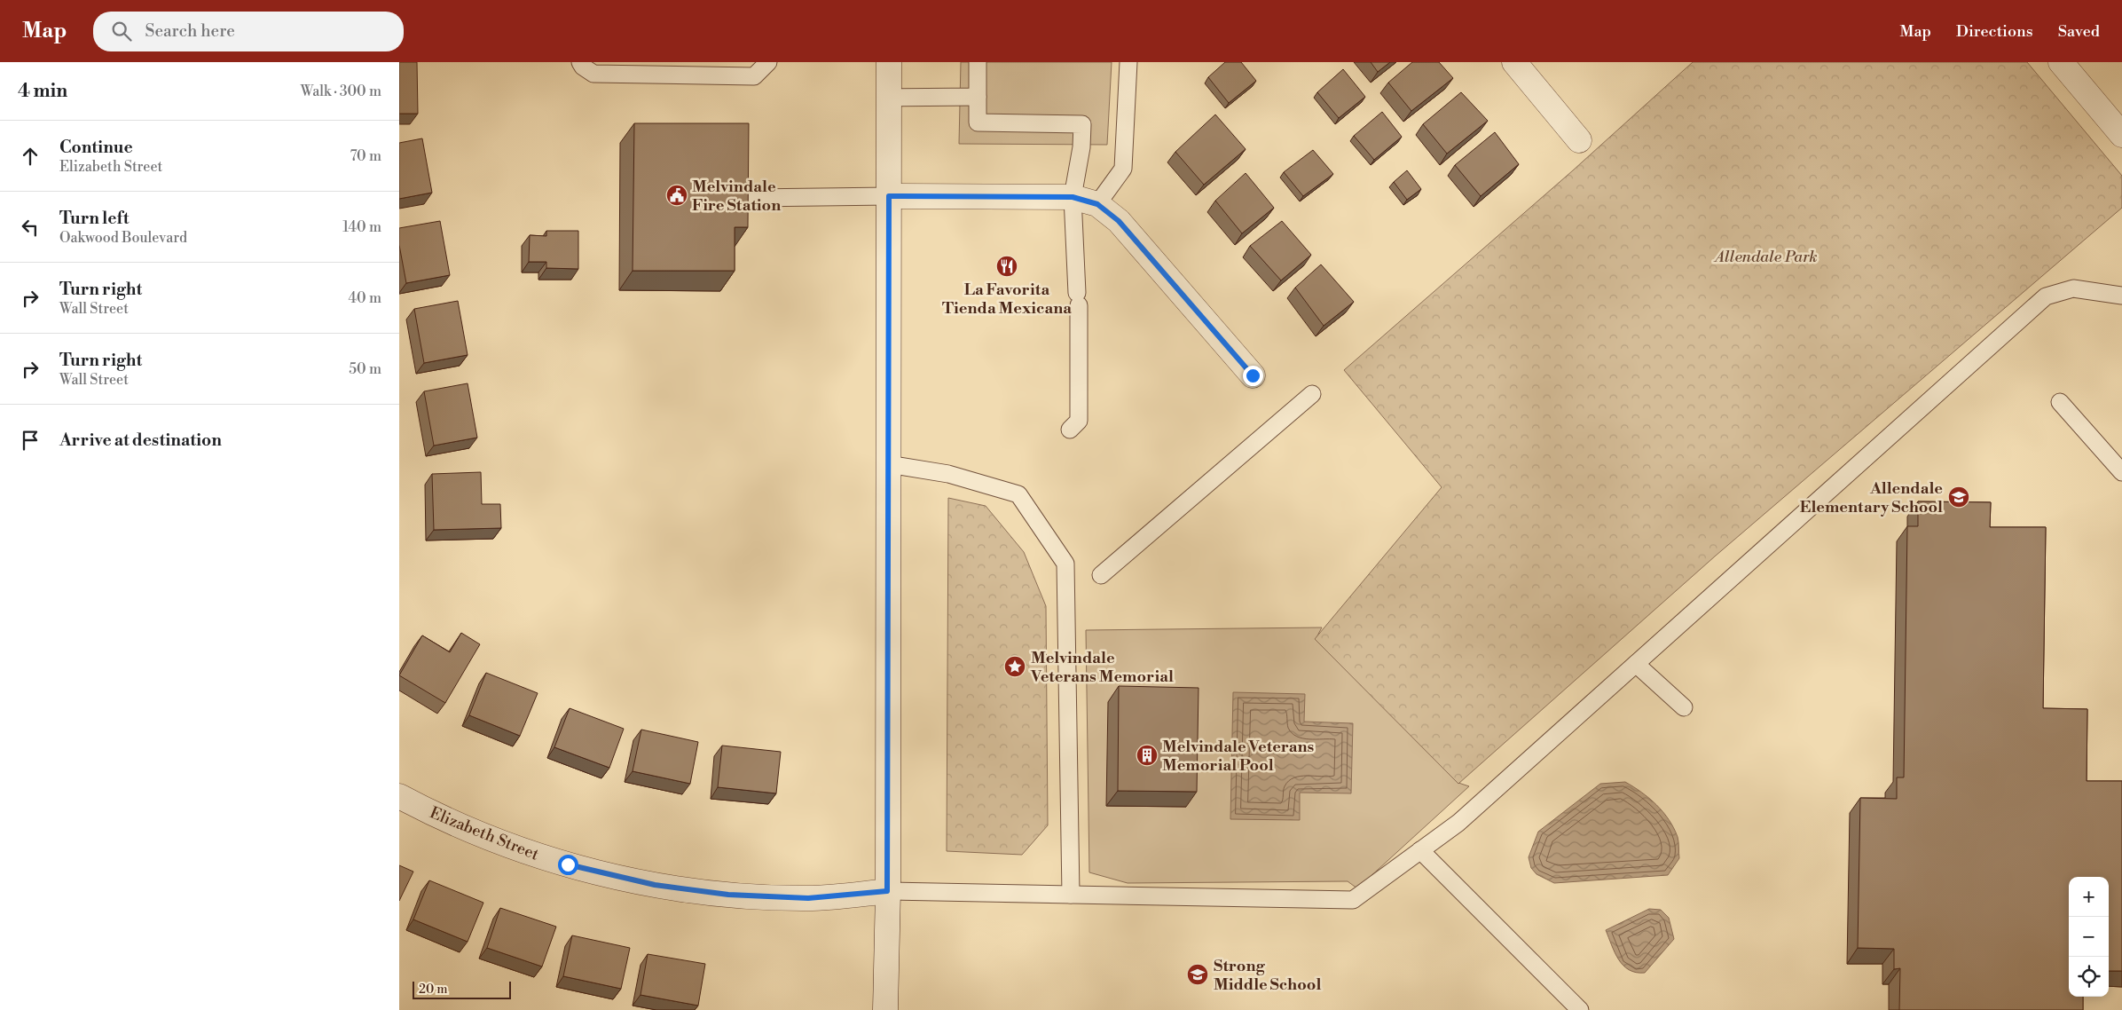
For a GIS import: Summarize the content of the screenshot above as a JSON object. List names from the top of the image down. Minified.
{"streets":{"street":["Elizabeth Street"]},"parks":["Allendale Park"],"places":{"public building":["Melvindale Fire Station"],"restaurant":["La Favorita Tienda Mexicana"],"school or university":["Allendale Elementary School","Strong Middle School"],"place":["Melvindale Veterans Memorial"],"building":["Melvindale Veterans Memorial Pool"]},"scale_bar":"20 m","page":{"header":"Map","search":"Search here","nav":["Map","Directions","Saved"],"heading":["4 min","Walk · 300 m"],"list":[["Continue","Elizabeth Street","70 m"],["Turn left","Oakwood Boulevard","140 m"],["Turn right","Wall Street","40 m"],["Turn right","Wall Street","50 m"],"Arrive at destination"],"map_buttons":["+","−"],"scale":"20 m"}}
